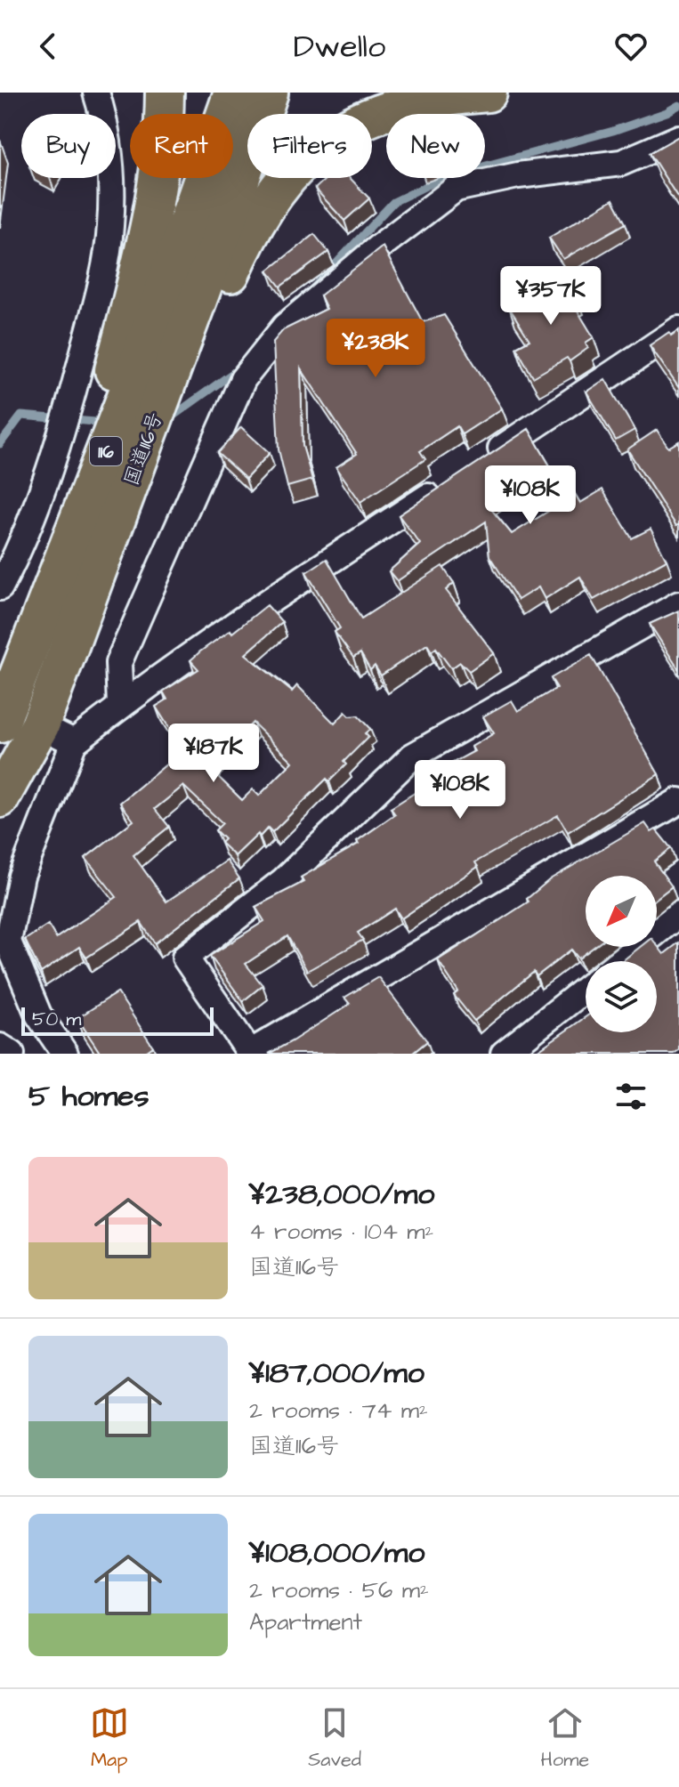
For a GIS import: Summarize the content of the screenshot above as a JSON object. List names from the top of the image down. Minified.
{"streets":{"highway":["国道116号","116"]},"crossings":[["国道116号","116"]],"scale_bar":"50 m","north":"bottom left","page":{"header":"Dwello","chip":["Buy","Rent","Filters","New"],"price":["¥357K","¥238K","¥108K","¥187K","¥108K"],"scale":"50 m","heading":"5 homes","list":[{"name":"¥238,000/mo","note":"4 rooms · 104 m² · 国道116号"},{"name":"¥187,000/mo","note":"2 rooms · 74 m² · 国道116号"},{"name":"¥108,000/mo","note":"2 rooms · 56 m² · Apartment"}],"tabs":["Map","Saved","Home"]}}
